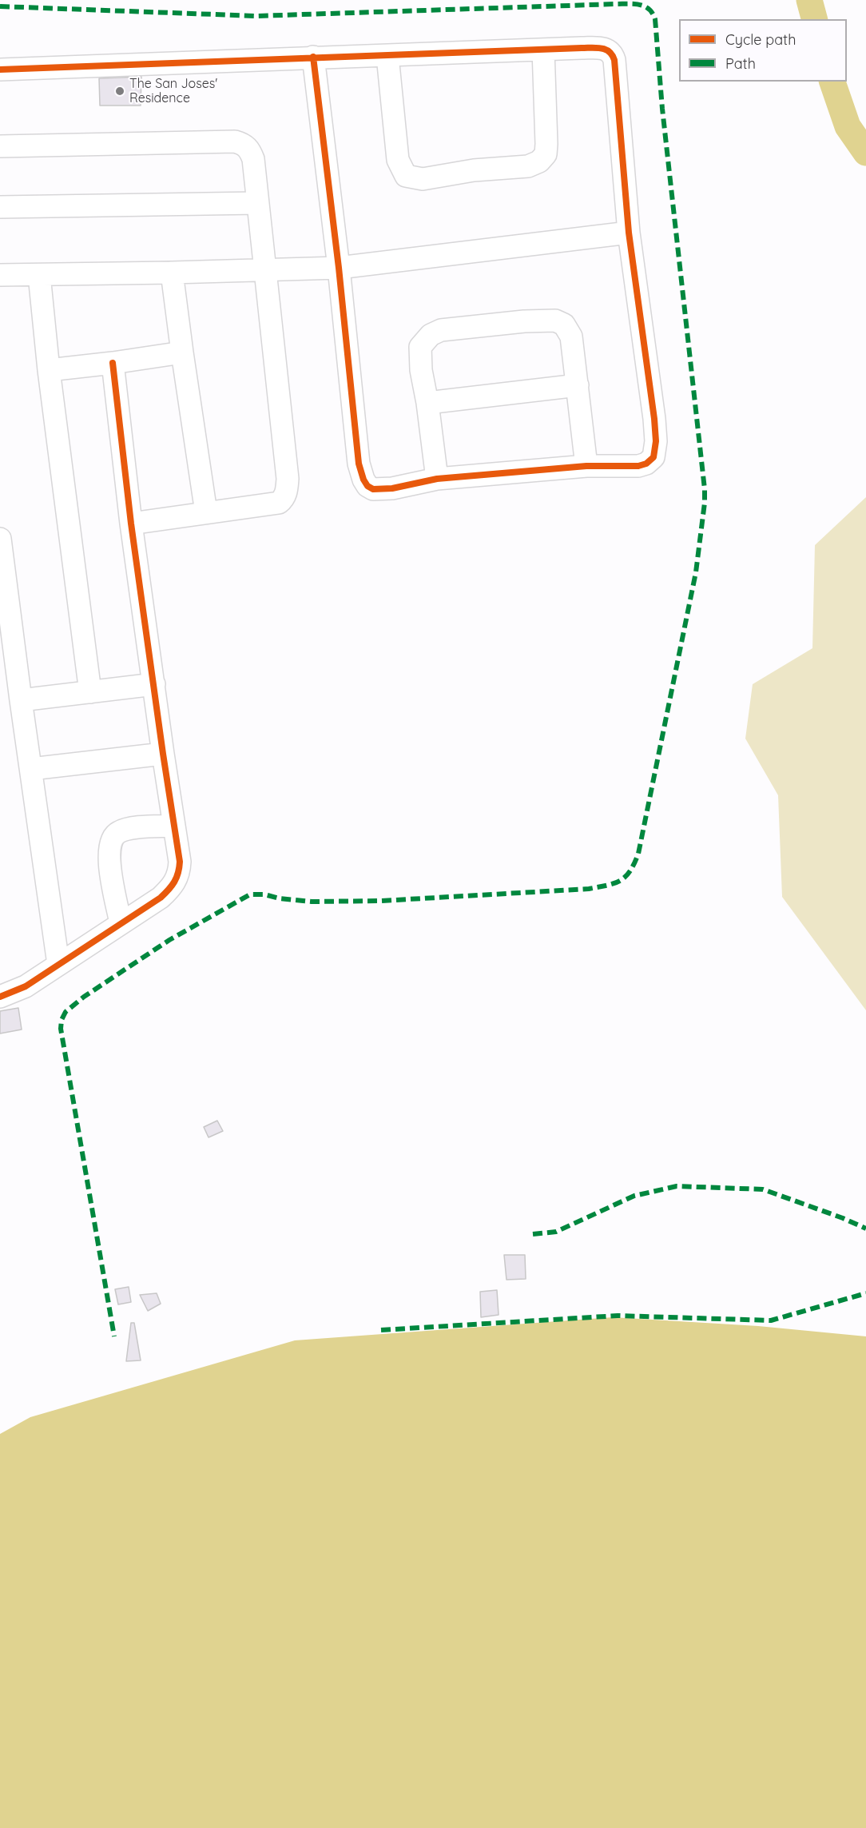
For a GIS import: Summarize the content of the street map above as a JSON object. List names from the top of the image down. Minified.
{"places":["The San Joses' Residence"],"legend":["Cycle path","Path"]}
